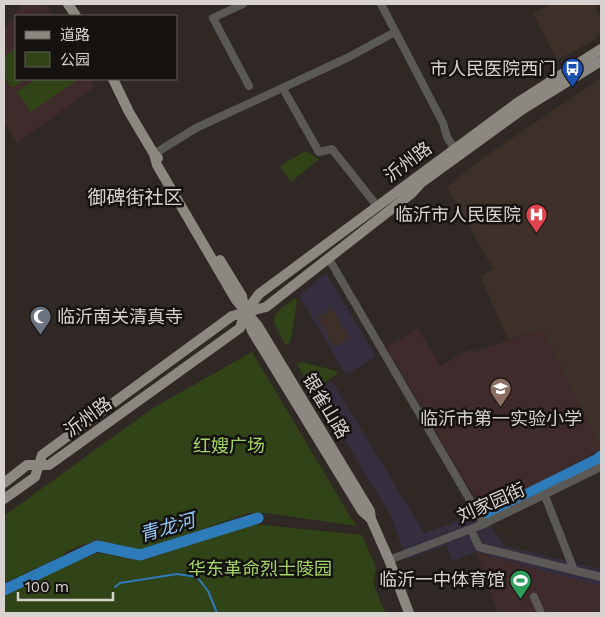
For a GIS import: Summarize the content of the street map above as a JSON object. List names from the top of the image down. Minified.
{"streets":{"main road":["沂州路","银雀山路"],"street":["刘家园街"]},"crossings":[["沂州路","银雀山路"],["银雀山路","刘家园街"]],"districts":["御碑街社区"],"water":["青龙河"],"parks":["红嫂广场","华东革命烈士陵园"],"places":{"bus stop":["市人民医院西门"],"hospital":["临沂市人民医院"],"mosque":["临沂南关清真寺"],"school or university":["临沂市第一实验小学"],"sports":["临沂一中体育馆"]},"legend":["道路","公园"],"scale_bar":"100 m"}
